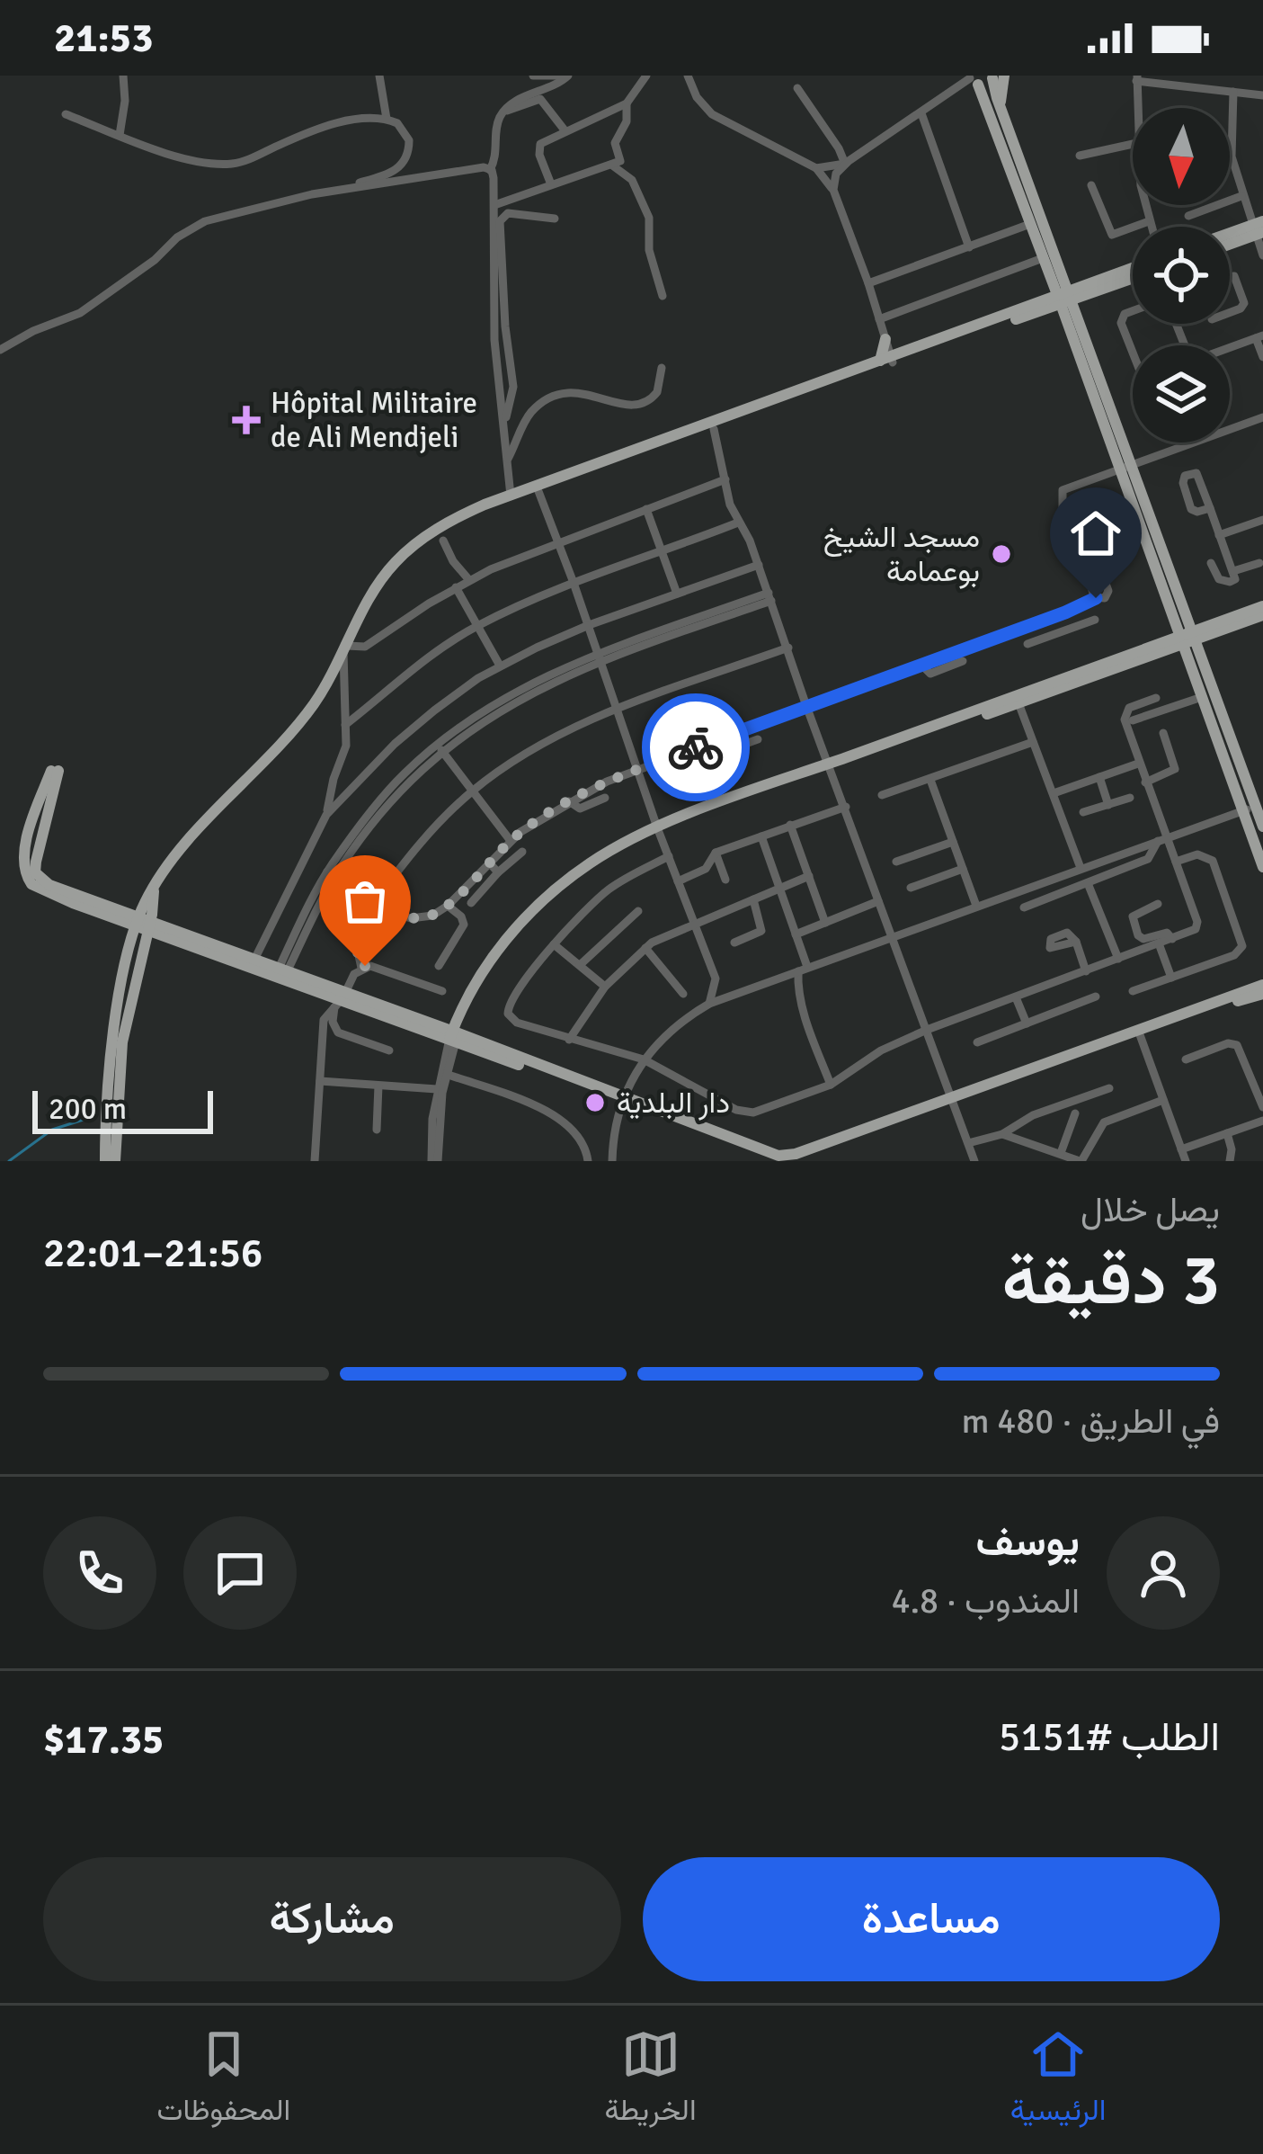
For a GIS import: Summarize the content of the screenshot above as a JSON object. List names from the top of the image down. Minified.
{"places":{"health":["Hôpital Militaire de Ali Mendjeli"],"other":["مسجد الشيخ بوعمامة","دار البلدية"]},"scale_bar":"200 m","north":"bottom","page":{"status":"21:53","scale":"200 m","heading":["3 دقيقة","يصل خلال","21:56–22:01"],"panel":["يوسف","المندوب · 4.8","الطلب #5151","$17.35"],"bar":"في الطريق · 480 m","buttons":["مساعدة","مشاركة"],"tabs":["الرئيسية","الخريطة","المحفوظات"]}}
